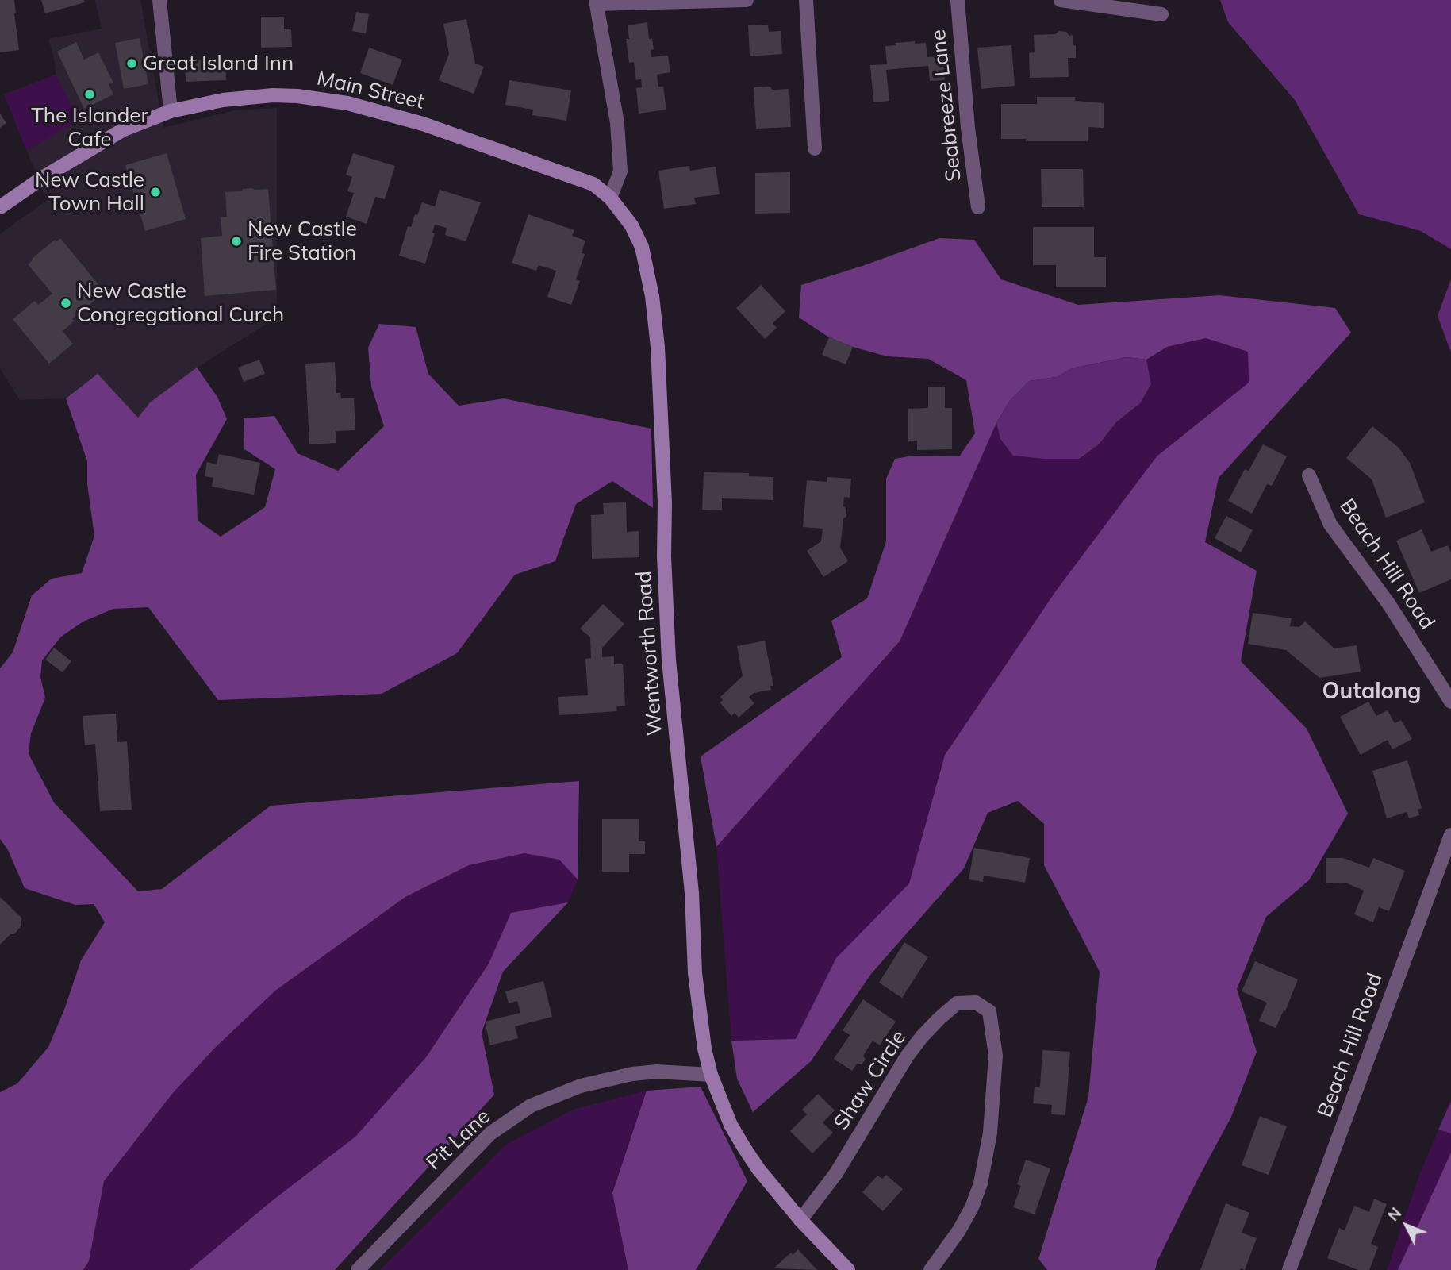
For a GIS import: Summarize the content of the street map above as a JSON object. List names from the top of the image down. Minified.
{"streets":{"main road":["Main Street","Wentworth Road"],"street":["Seabreeze Lane","Beach Hill Road","Shaw Circle","Pit Lane"]},"crossings":[["Main Street","Wentworth Road"],["Wentworth Road","Shaw Circle"],["Wentworth Road","Pit Lane"]],"districts":["Outalong"],"places":["Great Island Inn","The Islander Cafe","New Castle Town Hall","New Castle Fire Station","New Castle Congregational Curch"],"north":"top left"}
